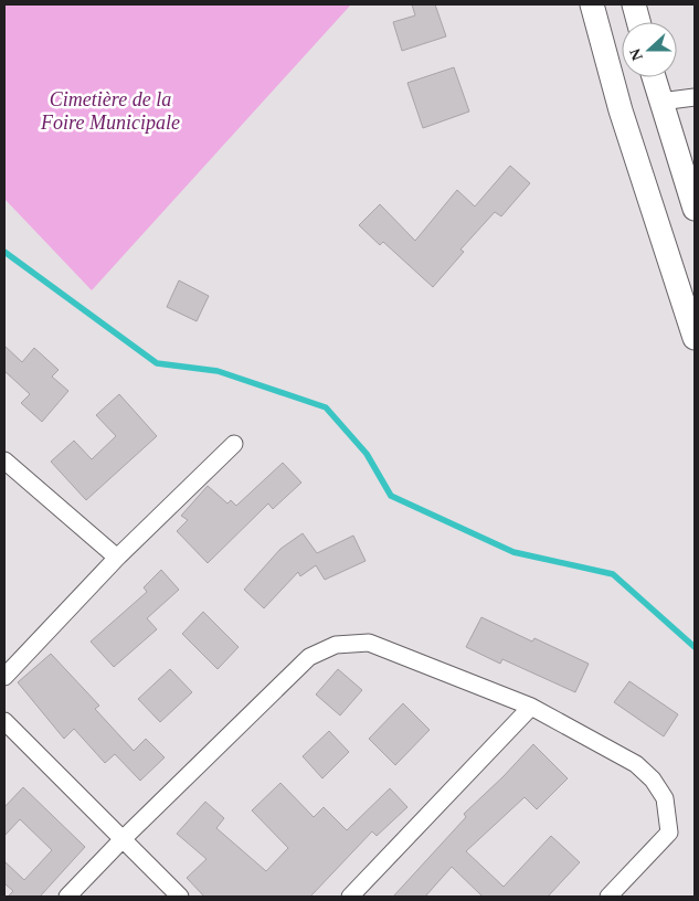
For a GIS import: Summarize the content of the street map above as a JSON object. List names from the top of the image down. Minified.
{"parks":["Cimetière de la Foire Municipale"],"north":"left"}
